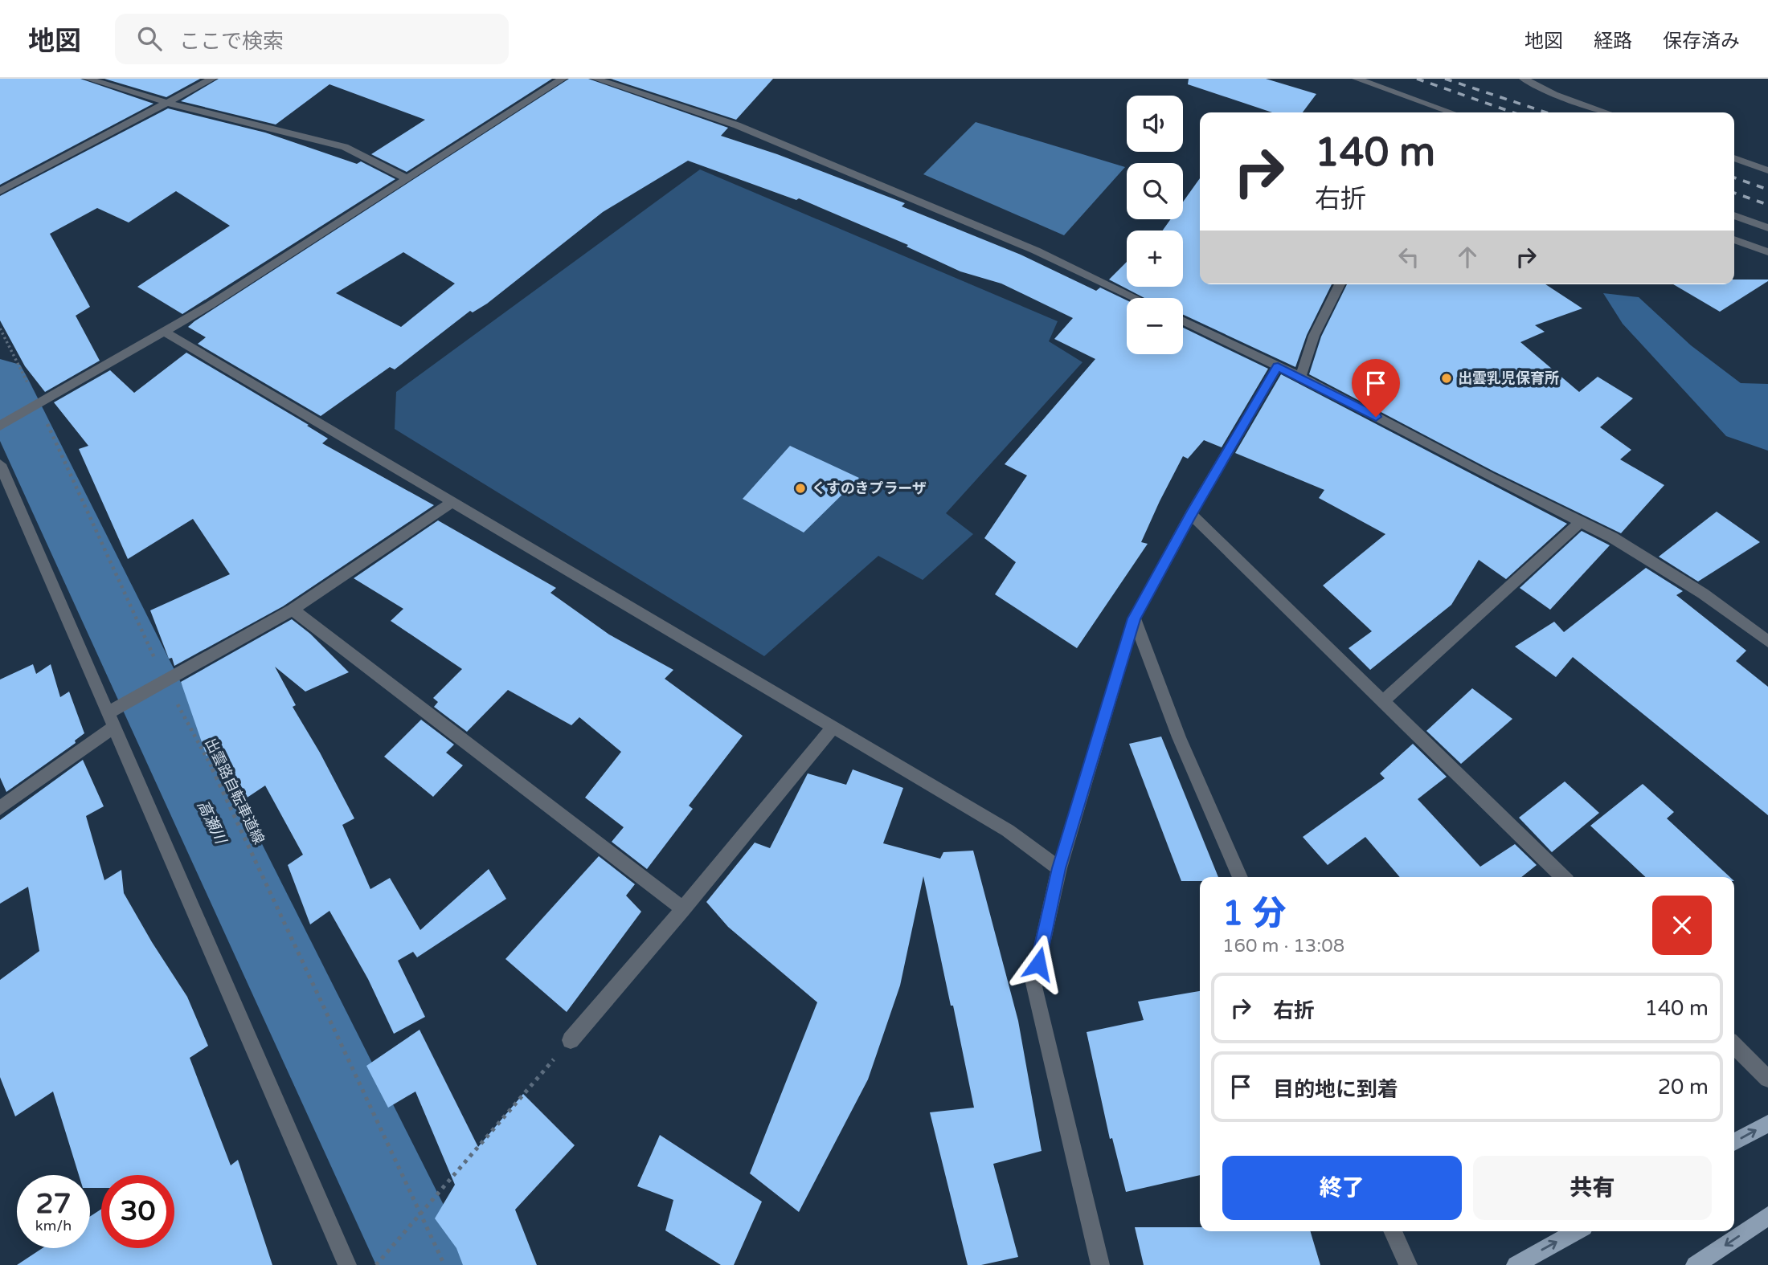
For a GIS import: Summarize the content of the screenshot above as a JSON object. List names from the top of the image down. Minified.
{"streets":{"path":["出雲路自転車道線"]},"water":["高瀬川"],"places":["出雲乳児保育所","くすのきプラーザ"],"page":{"header":"地図","search":"ここで検索","nav":["地図","経路","保存済み"],"map_buttons":["+","−"],"turn":["140 m","右折"],"heading":["1 分","160 m · 13:08"],"list":[{"name":"右折","value":"140 m"},{"name":"目的地に到着","value":"20 m"}],"buttons":["終了","共有"],"speed":"27 km/h","limit":"30"}}
